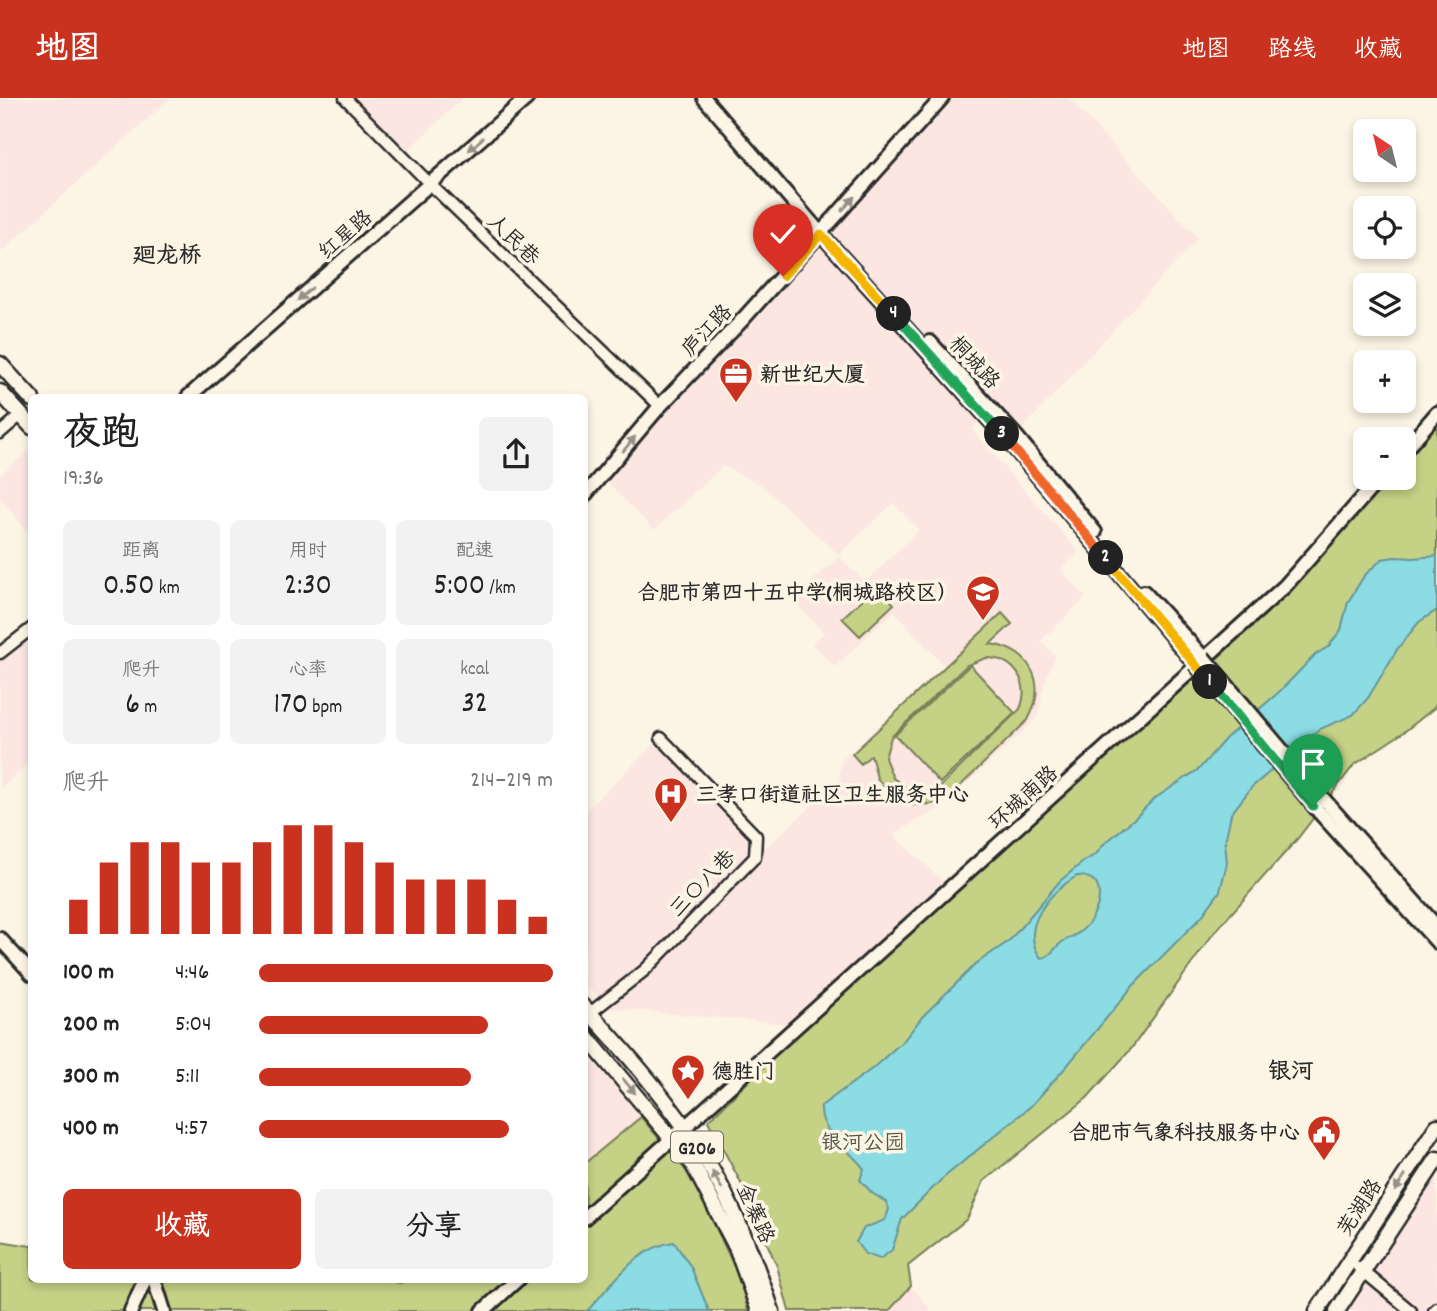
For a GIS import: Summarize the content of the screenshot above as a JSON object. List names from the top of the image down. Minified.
{"streets":{"main road":["G206","芜湖路","金寨路"],"street":["红星路","人民巷","庐江路","桐城路","环城南路","三〇八巷"]},"crossings":[["红星路","人民巷"],["人民巷","庐江路"],["庐江路","桐城路"],["环城南路","金寨路"]],"one_way":["红星路","庐江路"],"districts":["廻龙桥","银河"],"parks":["银河公园"],"places":{"office":["新世纪大厦"],"school or university":["合肥市第四十五中学(桐城路校区）"],"hospital":["三孝口街道社区卫生服务中心"],"place":["德胜门"],"public building":["合肥市气象科技服务中心"]},"north":"top left","page":{"header":"地图","nav":["地图","路线","收藏"],"map_buttons":["+","−"],"pins":["4","3","2","1"],"heading":["夜跑","19:36"],"stats":[["距离","0.50 km"],["用时","2:30"],["配速","5:00 /km"],["爬升","6 m"],["心率","170 bpm"],["kcal","32"]],"chart":["爬升","214–219 m"],"list":[{"name":"100 m","note":"4:46"},{"name":"200 m","note":"5:04"},{"name":"300 m","note":"5:11"},{"name":"400 m","note":"4:57"}],"buttons":["收藏","分享"]}}
